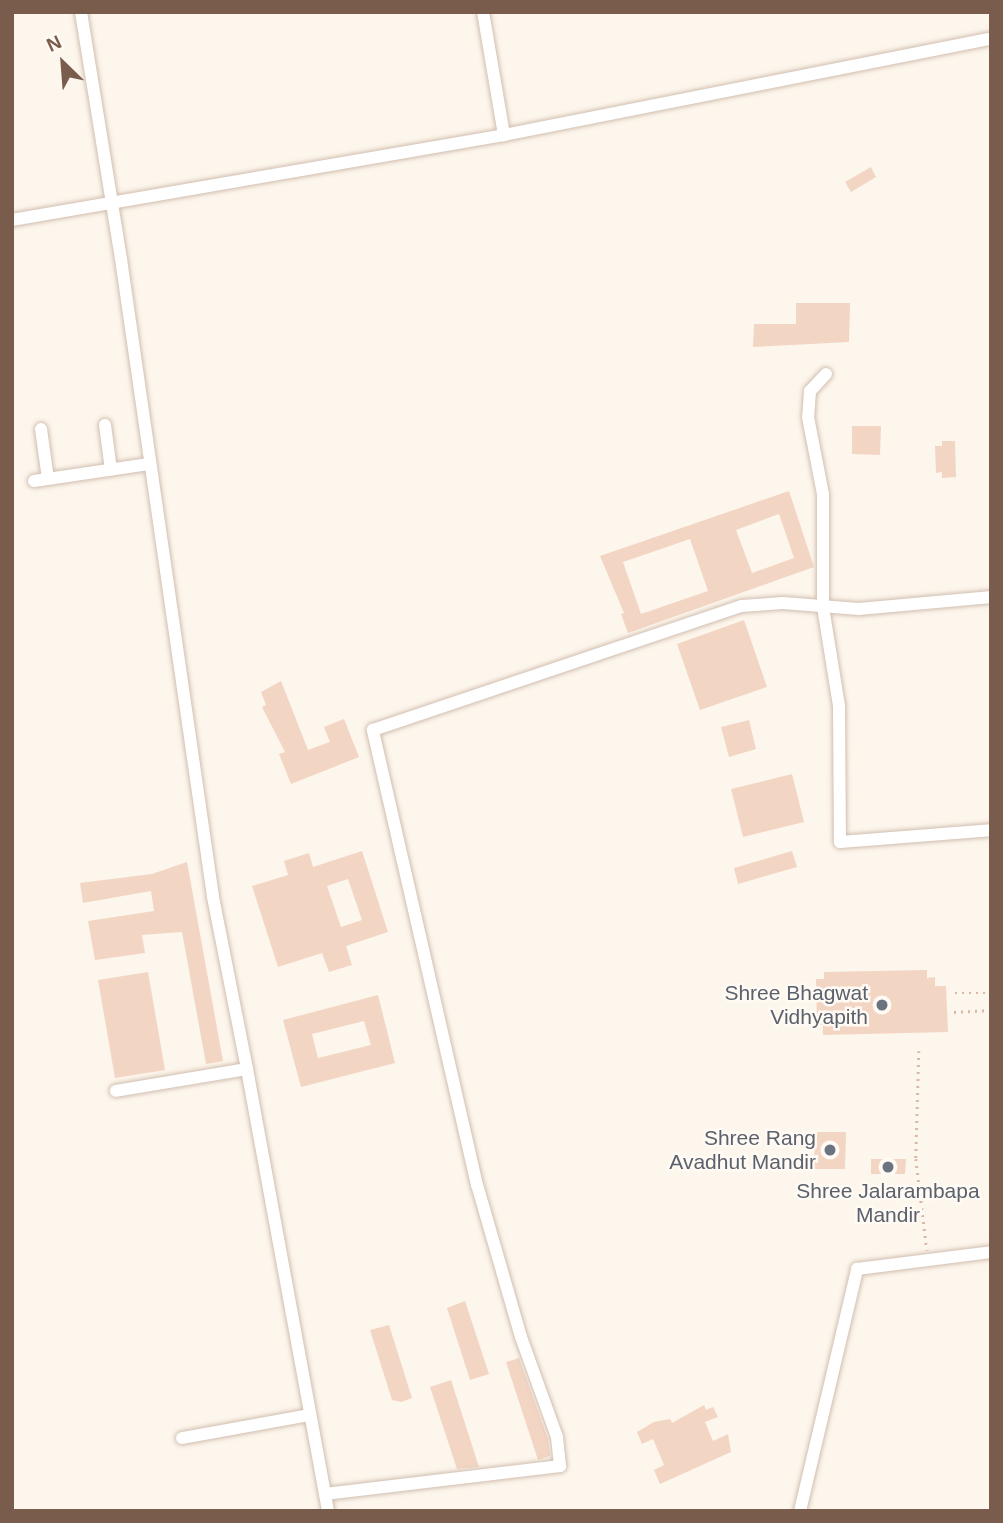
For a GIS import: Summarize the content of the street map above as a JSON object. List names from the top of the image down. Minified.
{"places":["Shree Bhagwat Vidhyapith","Shree Rang Avadhut Mandir","Shree Jalarambapa Mandir"],"north":"top left"}
